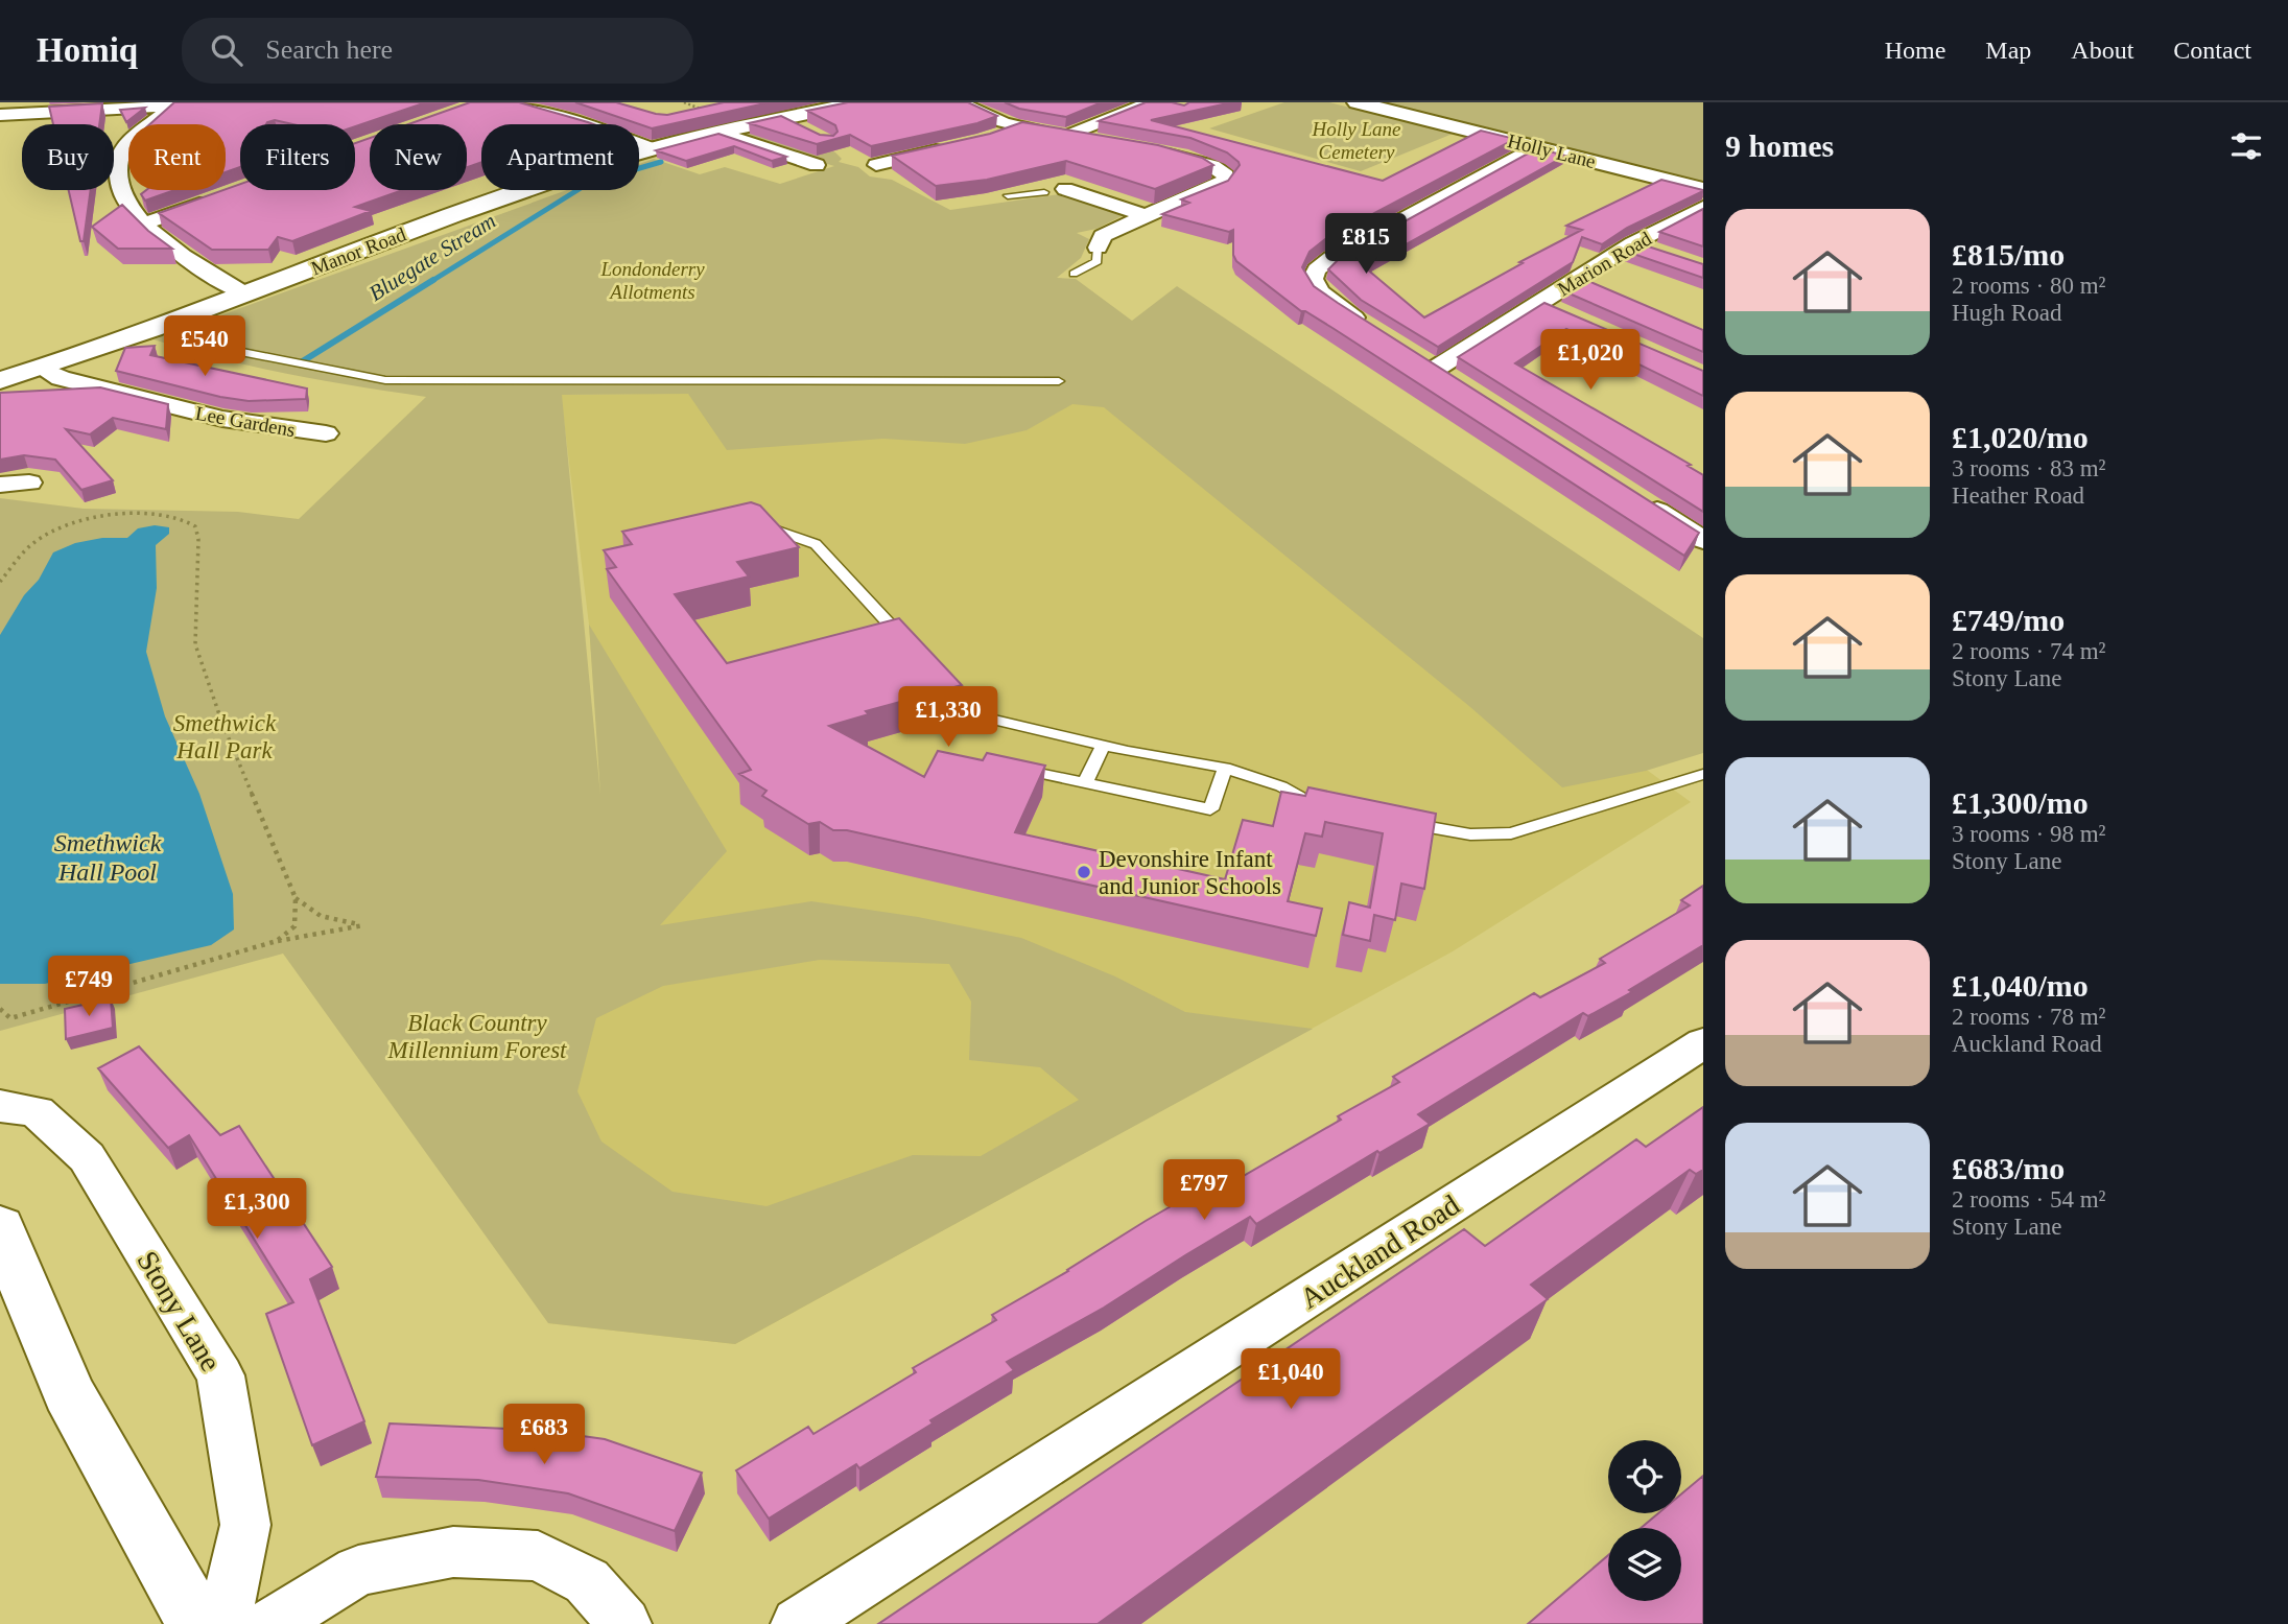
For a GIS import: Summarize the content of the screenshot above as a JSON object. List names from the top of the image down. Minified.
{"streets":{"street":["Holly Lane","Manor Road","Marion Road","Lee Gardens","Auckland Road","Stony Lane"]},"crossings":[["Manor Road","Lee Gardens"]],"water":["Bluegate Stream","Smethwick Hall Pool"],"parks":["Holly Lane Cemetery","Londonderry Allotments","Smethwick Hall Park","Black Country Millennium Forest"],"places":["Devonshire Infant and Junior Schools"],"page":{"header":"Homiq","search":"Search here","nav":["Home","Map","About","Contact"],"heading":"9 homes","chip":["Buy","Rent","Filters","New","Apartment"],"list":[{"name":"£815/mo","note":"2 rooms · 80 m² · Hugh Road"},{"name":"£1,020/mo","note":"3 rooms · 83 m² · Heather Road"},{"name":"£749/mo","note":"2 rooms · 74 m² · Stony Lane"},{"name":"£1,300/mo","note":"3 rooms · 98 m² · Stony Lane"},{"name":"£1,040/mo","note":"2 rooms · 78 m² · Auckland Road"},{"name":"£683/mo","note":"2 rooms · 54 m² · Stony Lane"}],"price":["£815","£540","£1,020","£1,330","£749","£797","£1,300","£1,040","£683"]}}
